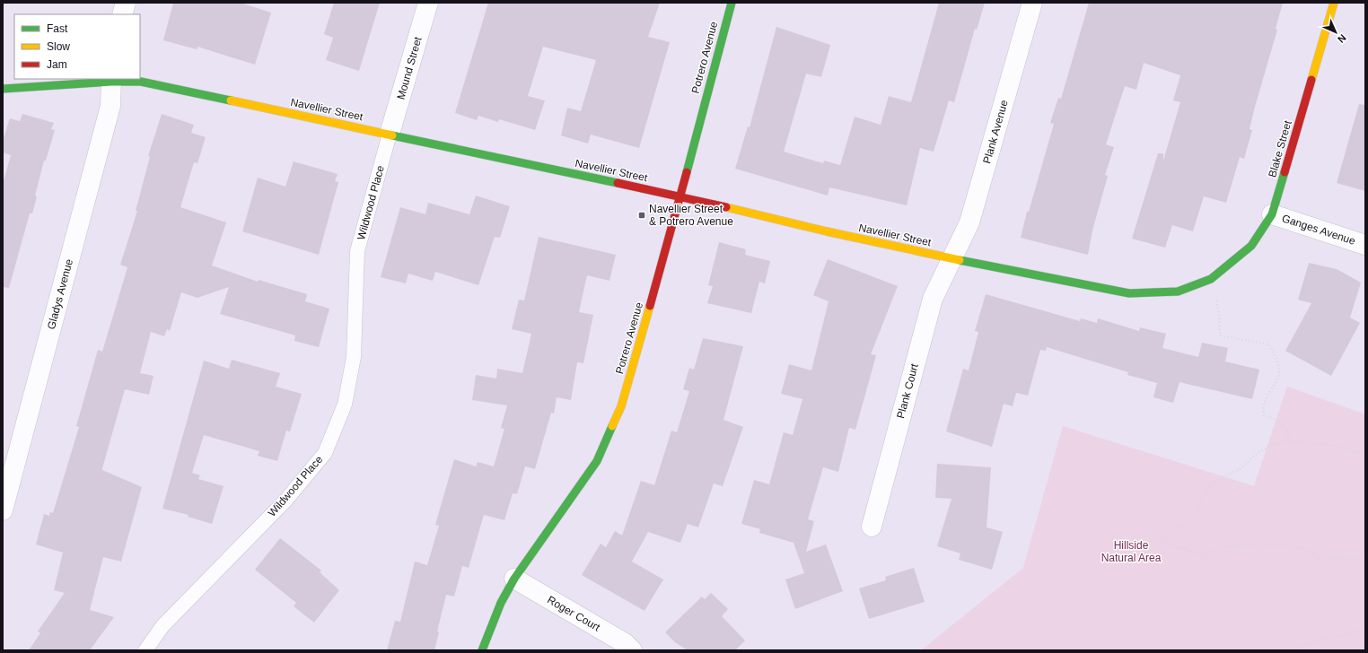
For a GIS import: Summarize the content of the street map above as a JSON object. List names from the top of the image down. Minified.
{"streets":{"street":["Potrero Avenue","Mound Street","Navellier Street","Plank Avenue","Blake Street","Ganges Avenue","Gladys Avenue","Plank Court","Roger Court"],"lane":["Wildwood Place"]},"crossings":[["Potrero Avenue","Navellier Street"],["Potrero Avenue","Roger Court"],["Mound Street","Navellier Street"],["Mound Street","Wildwood Place"],["Navellier Street","Plank Avenue"],["Navellier Street","Blake Street"],["Navellier Street","Wildwood Place"],["Navellier Street","Gladys Avenue"],["Navellier Street","Plank Court"],["Plank Avenue","Plank Court"],["Blake Street","Ganges Avenue"]],"parks":["Hillside Natural Area"],"places":{"transit":["Navellier Street & Potrero Avenue"]},"legend":["Fast","Slow","Jam"],"north":"bottom right"}
